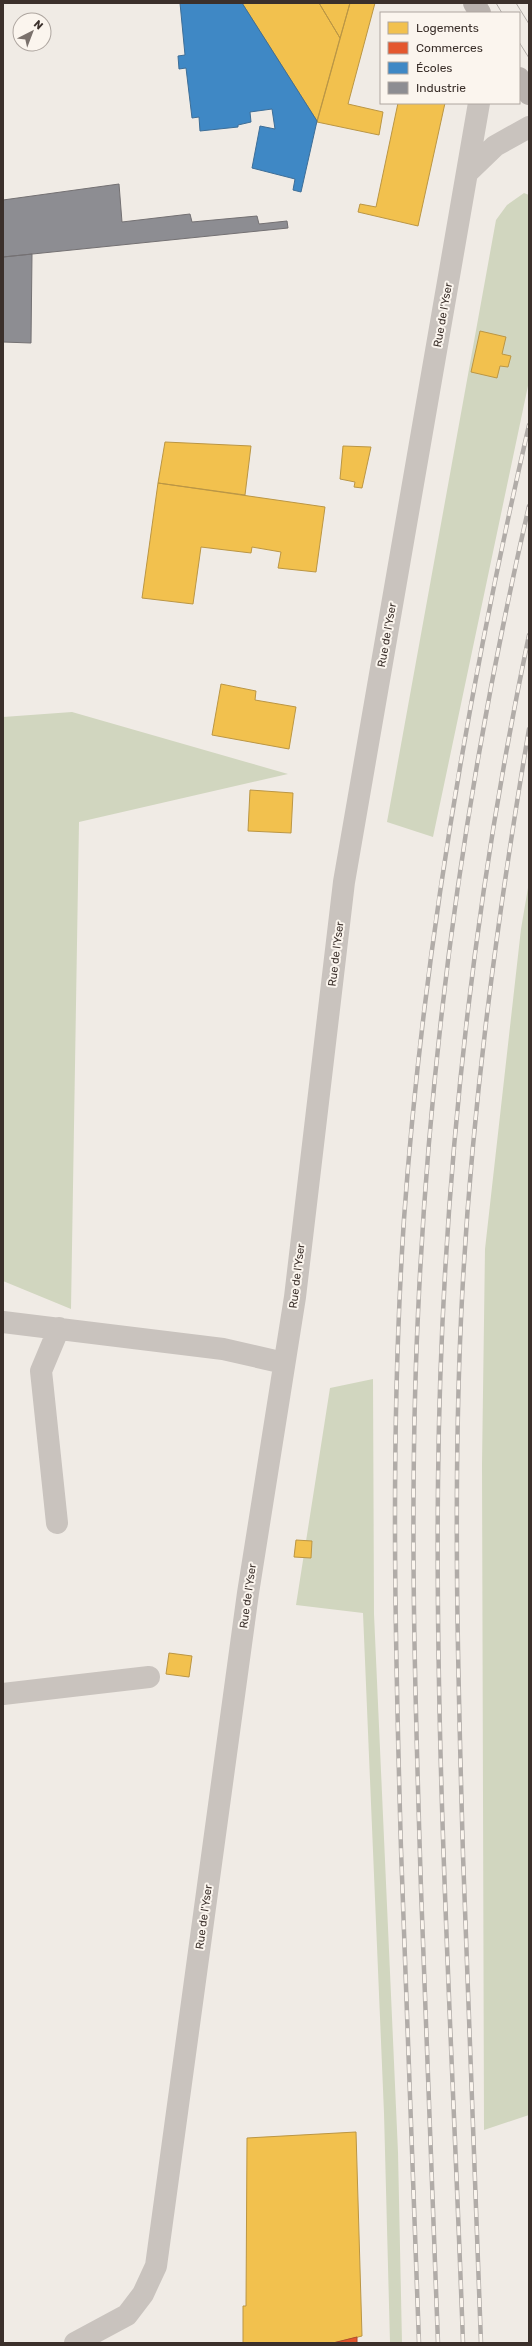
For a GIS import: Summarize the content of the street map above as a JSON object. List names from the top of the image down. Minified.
{"streets":{"street":["Rue de l'Yser"]},"legend":["Logements","Commerces","Écoles","Industrie"],"north":"top right"}
